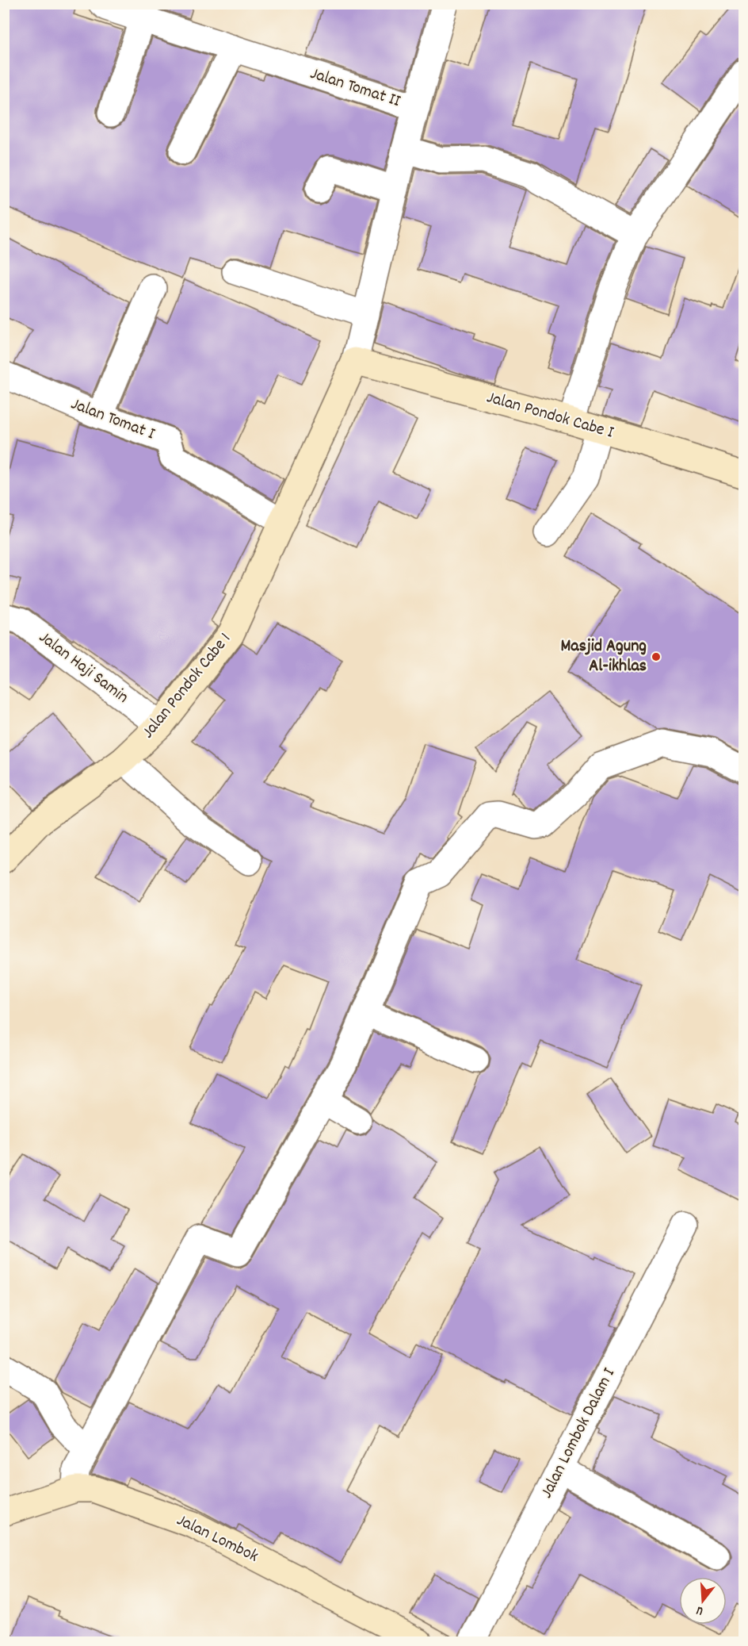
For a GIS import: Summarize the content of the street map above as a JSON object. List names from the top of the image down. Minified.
{"streets":{"street":["Jalan Tomat II","Jalan Pondok Cabe I","Jalan Tomat I","Jalan Haji Samin","Jalan Pondok Cabe 1","Jalan Lombok Dalam I","Jalan Lombok"]},"crossings":[["Jalan Tomat II","Jalan Pondok Cabe I"],["Jalan Tomat II","Jalan Pondok Cabe 1"],["Jalan Pondok Cabe I","Jalan Pondok Cabe 1"],["Jalan Tomat I","Jalan Pondok Cabe 1"],["Jalan Haji Samin","Jalan Pondok Cabe 1"]],"places":["Masjid Agung Al-ikhlas"],"north":"bottom"}
